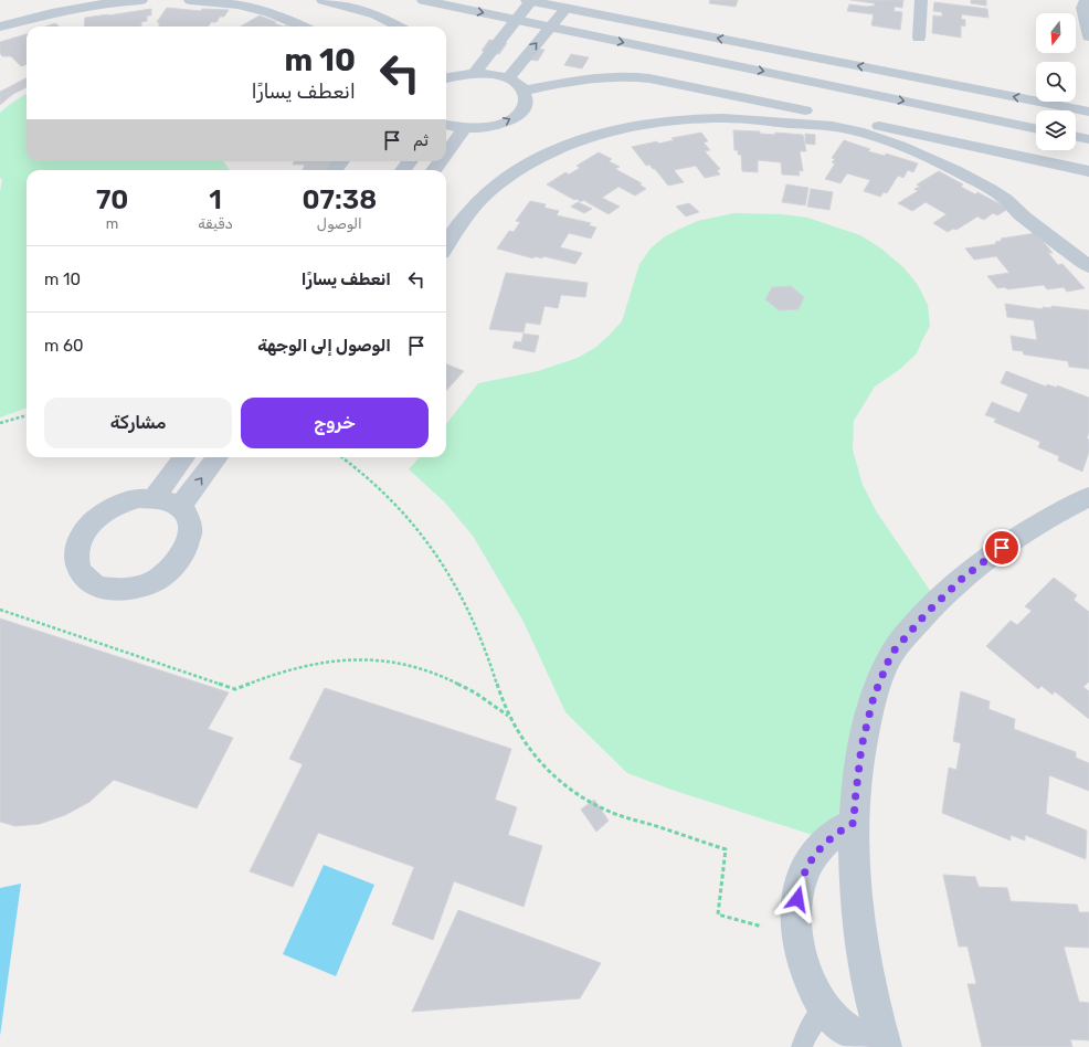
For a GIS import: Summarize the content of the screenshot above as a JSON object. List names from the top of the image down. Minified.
{"north":"bottom","page":{"turn":["10 m","انعطف يسارًا"],"then":"ثم","eta":["07:38","الوصول","1","دقيقة","70","m"],"list":[{"name":"انعطف يسارًا","value":"10 m"},{"name":"الوصول إلى الوجهة","value":"60 m"}],"buttons":["خروج","مشاركة"]}}
